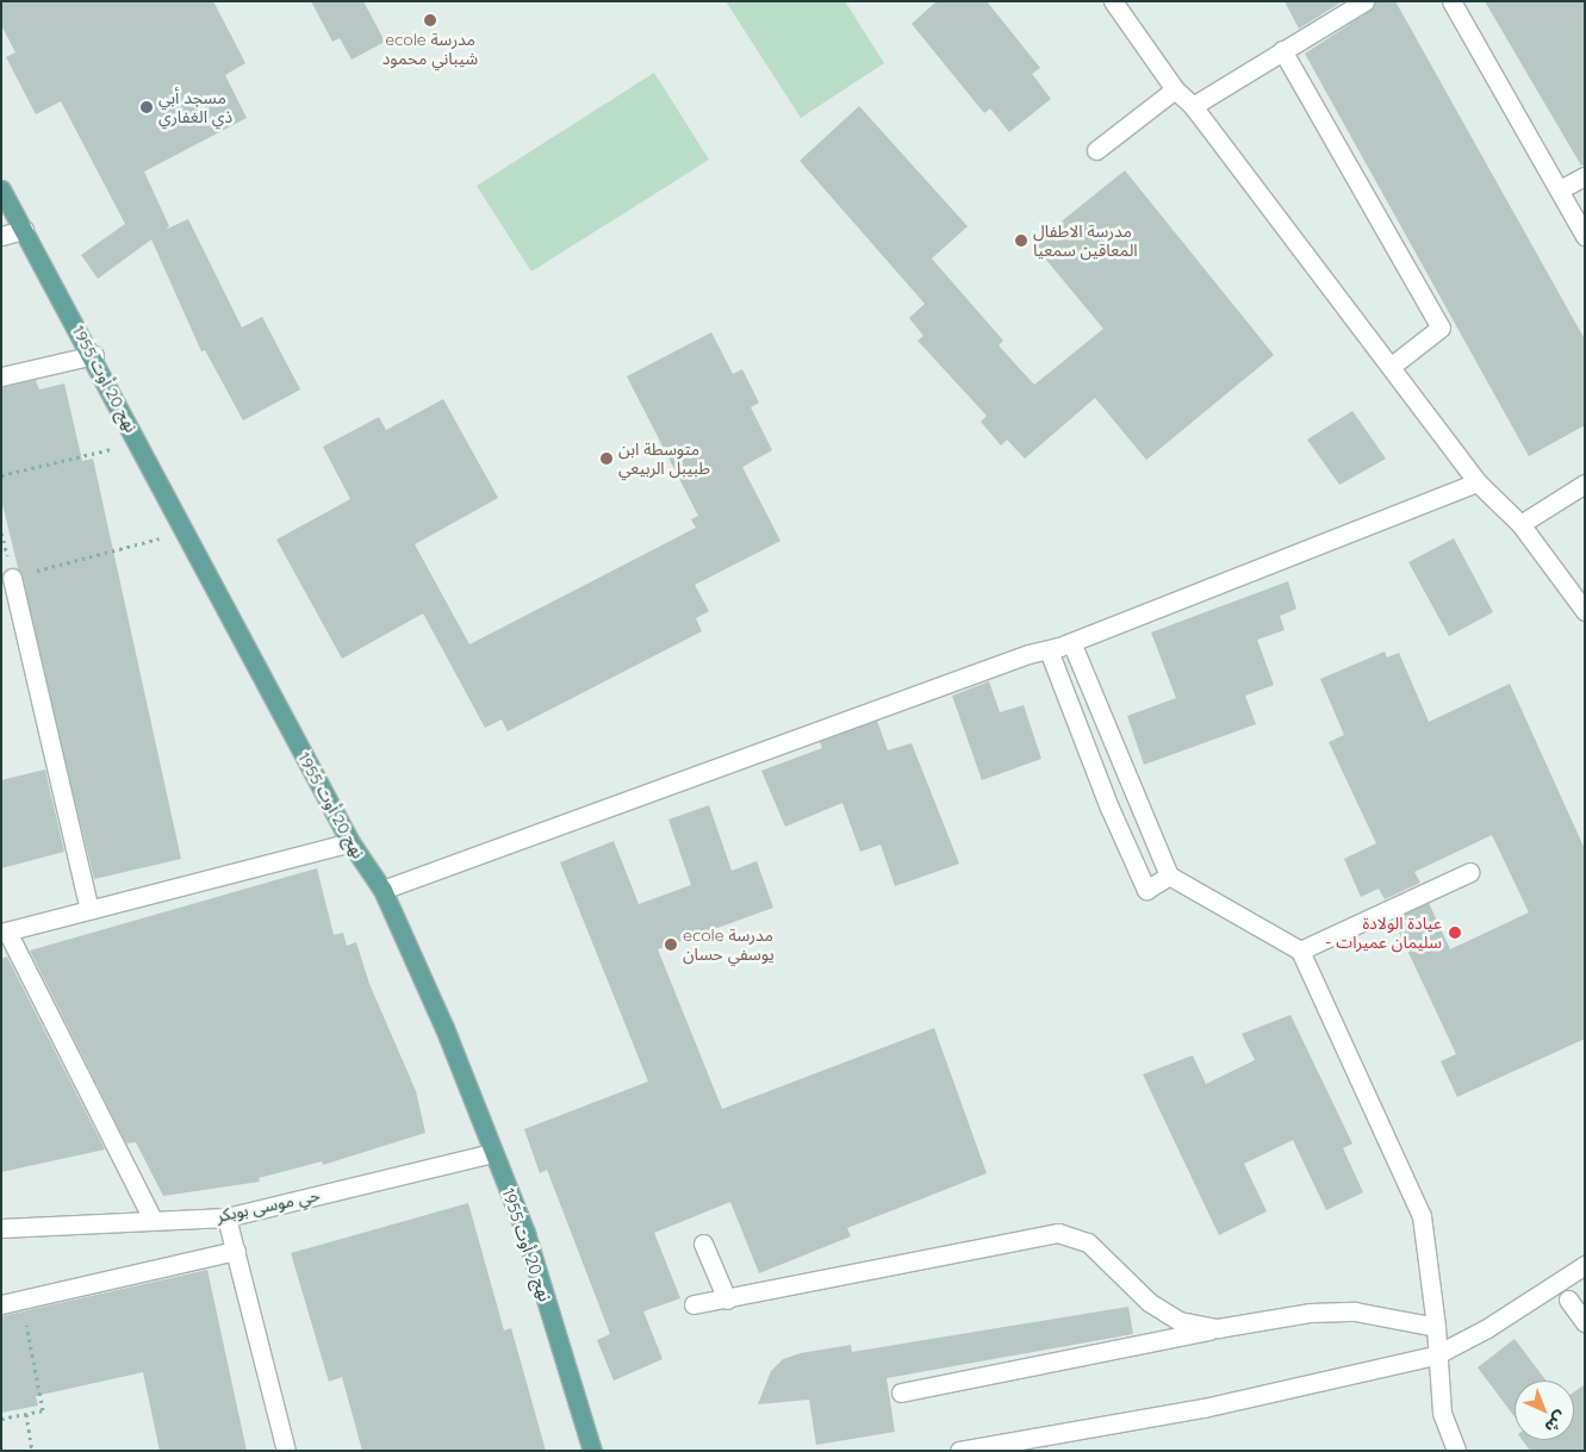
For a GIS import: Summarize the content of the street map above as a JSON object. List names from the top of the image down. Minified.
{"streets":{"main road":["نهج 20 أوت 1955"],"street":["حي موسى بوبكر"]},"crossings":[["نهج 20 أوت 1955","حي موسى بوبكر"]],"places":["ecole مدرسة شيباني محمود","مسجد أبي ذي الغفاري","مدرسة الاطفال المعاقين سمعيا","متوسطة ابن طبيبل الربيعي","عيادة الولادة - سليمان عميرات","ecole مدرسة يوسفي حسان"],"north":"bottom right"}
